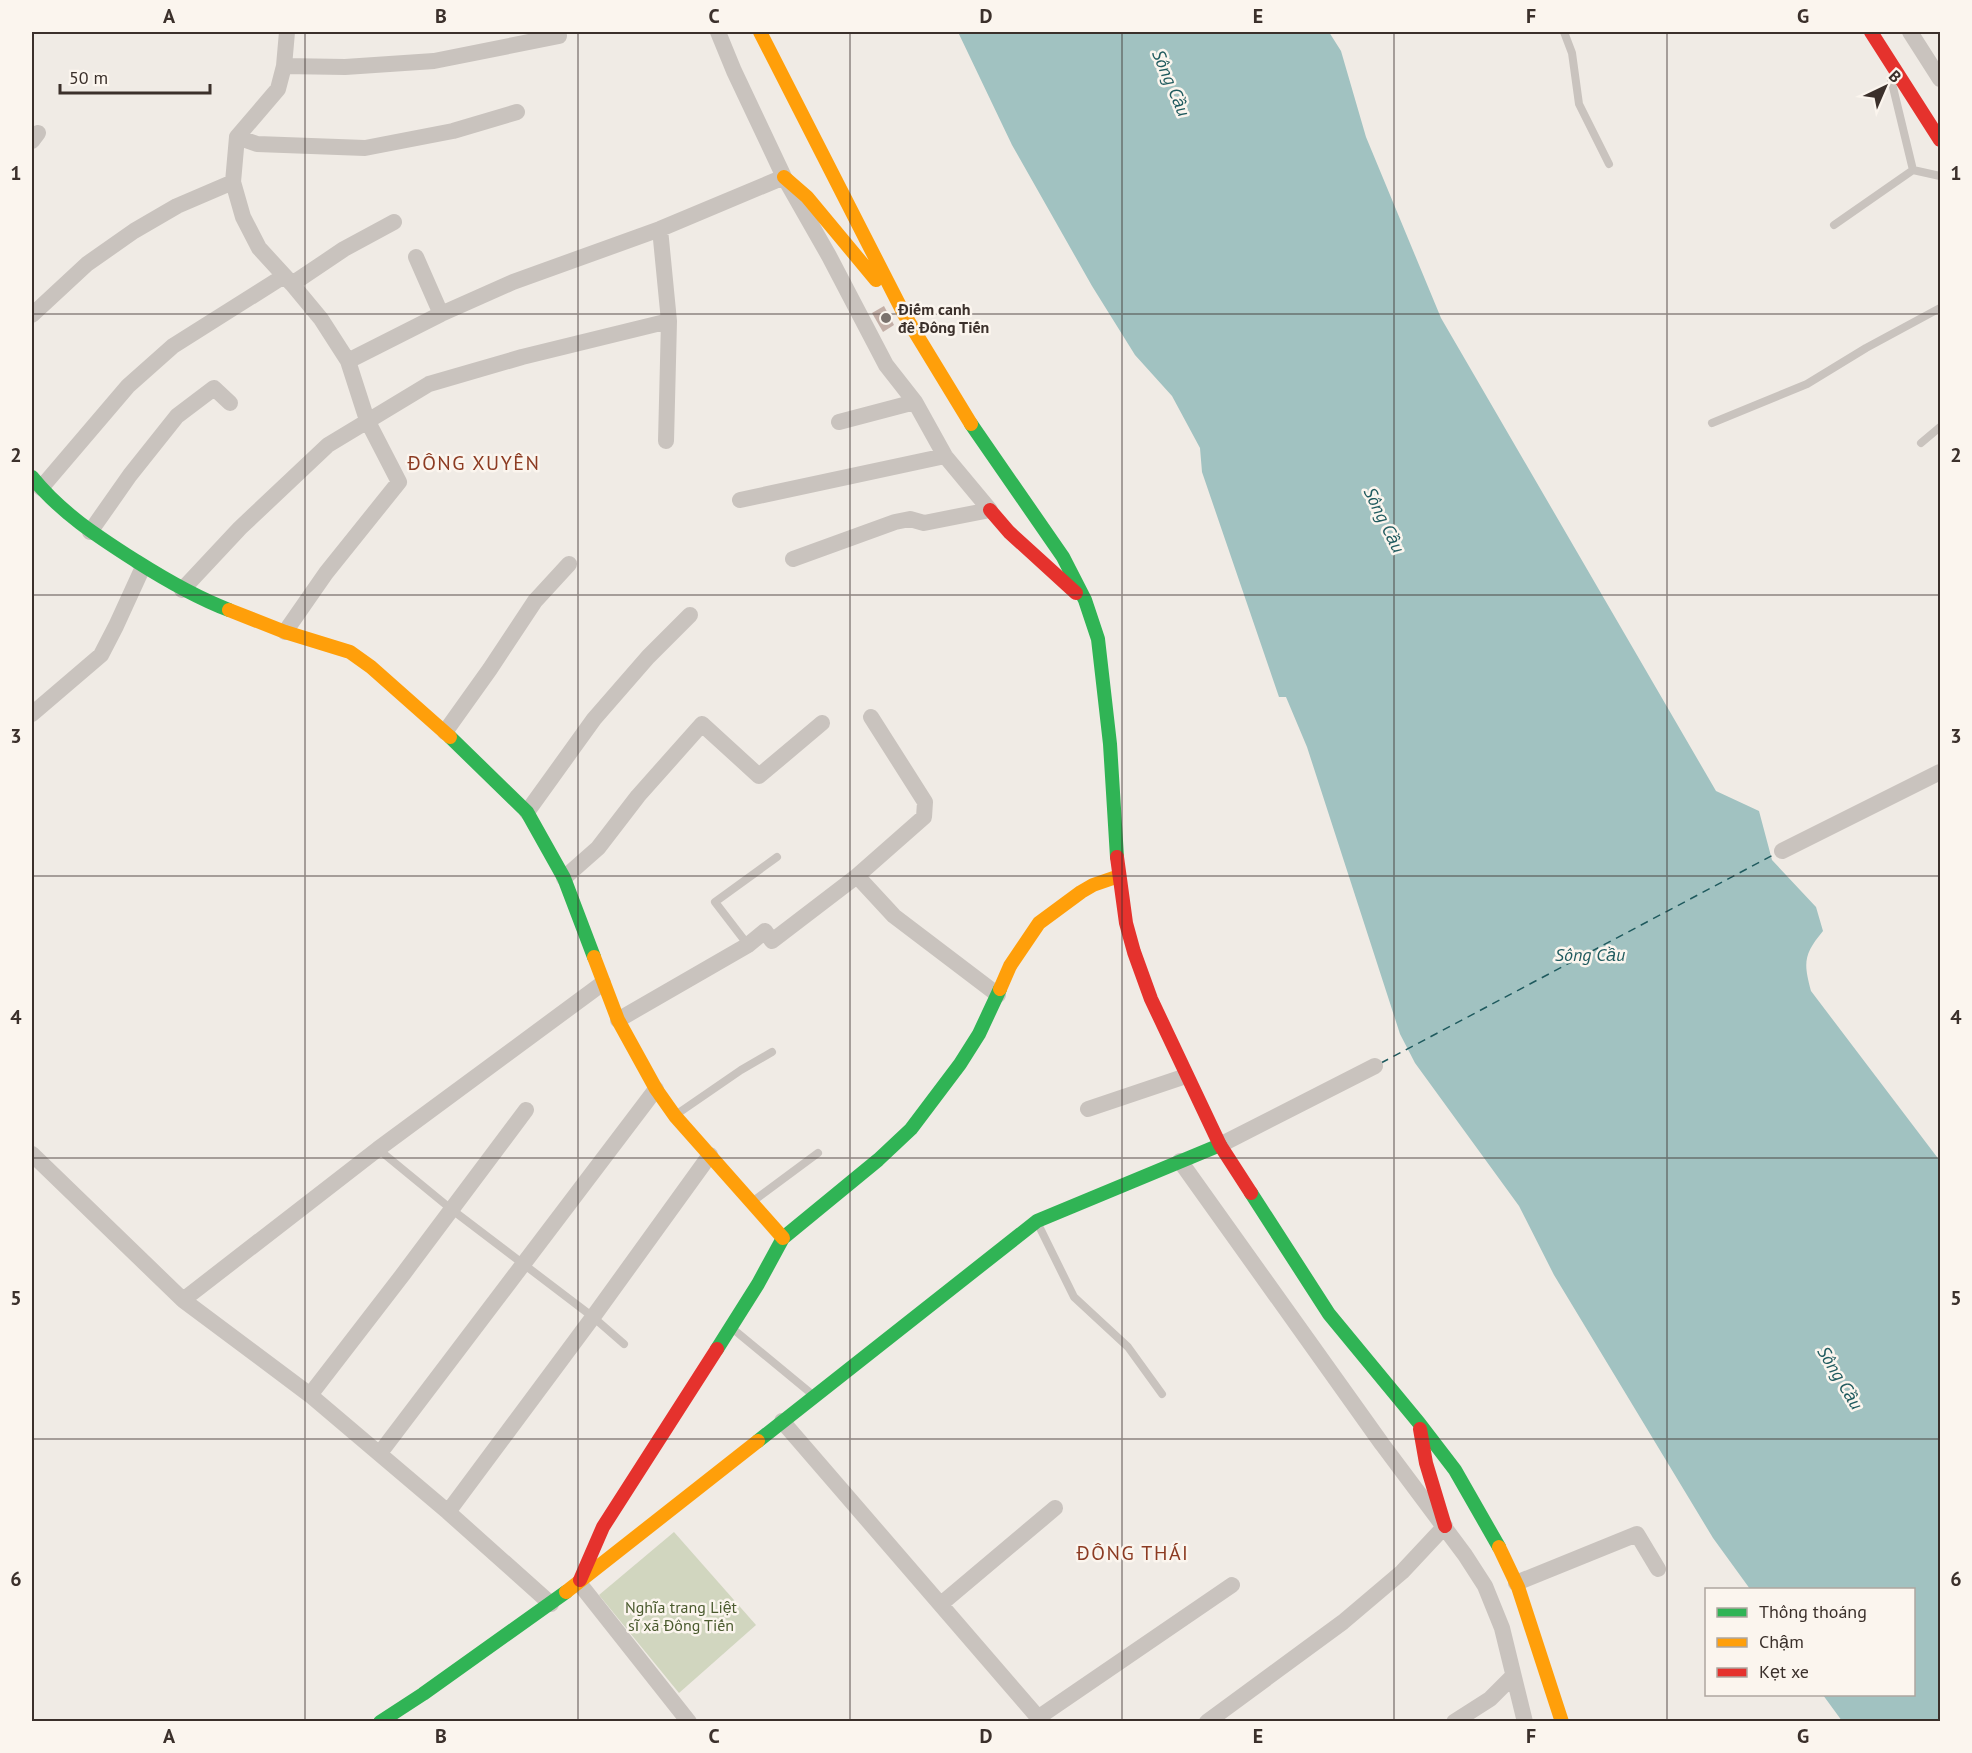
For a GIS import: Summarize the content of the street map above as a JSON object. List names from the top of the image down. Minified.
{"districts":["ĐÔNG XUYÊN","ĐÔNG THÁI"],"water":["Sông Cầu"],"parks":["Nghĩa trang Liệt sĩ xã Đông Tiến"],"places":["Điếm canh đê Đông Tiến"],"legend":["Thông thoáng","Chậm","Kẹt xe"],"scale_bar":"50 m","north":"top right","grid":{"columns":["A","B","C","D","E","F","G"],"rows":["1","2","3","4","5","6"]}}
